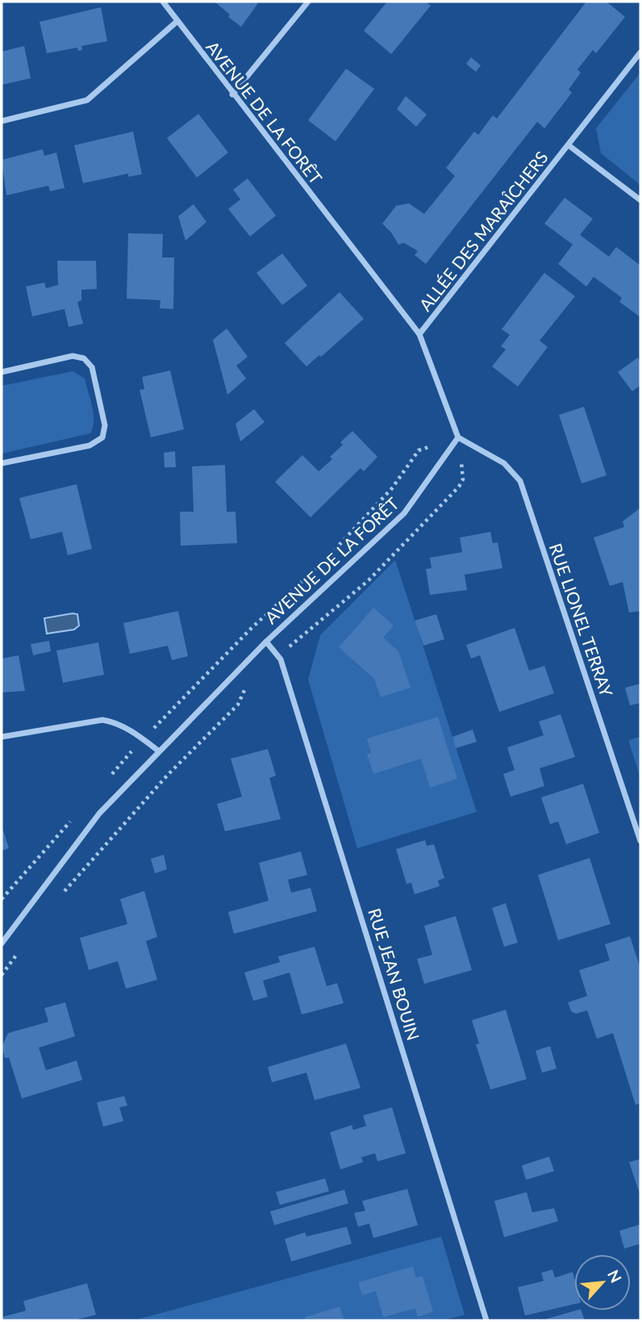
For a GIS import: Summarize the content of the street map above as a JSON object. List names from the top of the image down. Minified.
{"streets":{"street":["AVENUE DE LA FORÊT","ALLÉE DES MARAÎCHERS","RUE LIONEL TERRAY","RUE JEAN BOUIN"]},"crossings":[["AVENUE DE LA FORÊT","ALLÉE DES MARAÎCHERS"],["AVENUE DE LA FORÊT","RUE LIONEL TERRAY"],["AVENUE DE LA FORÊT","RUE JEAN BOUIN"]],"north":"top right"}
